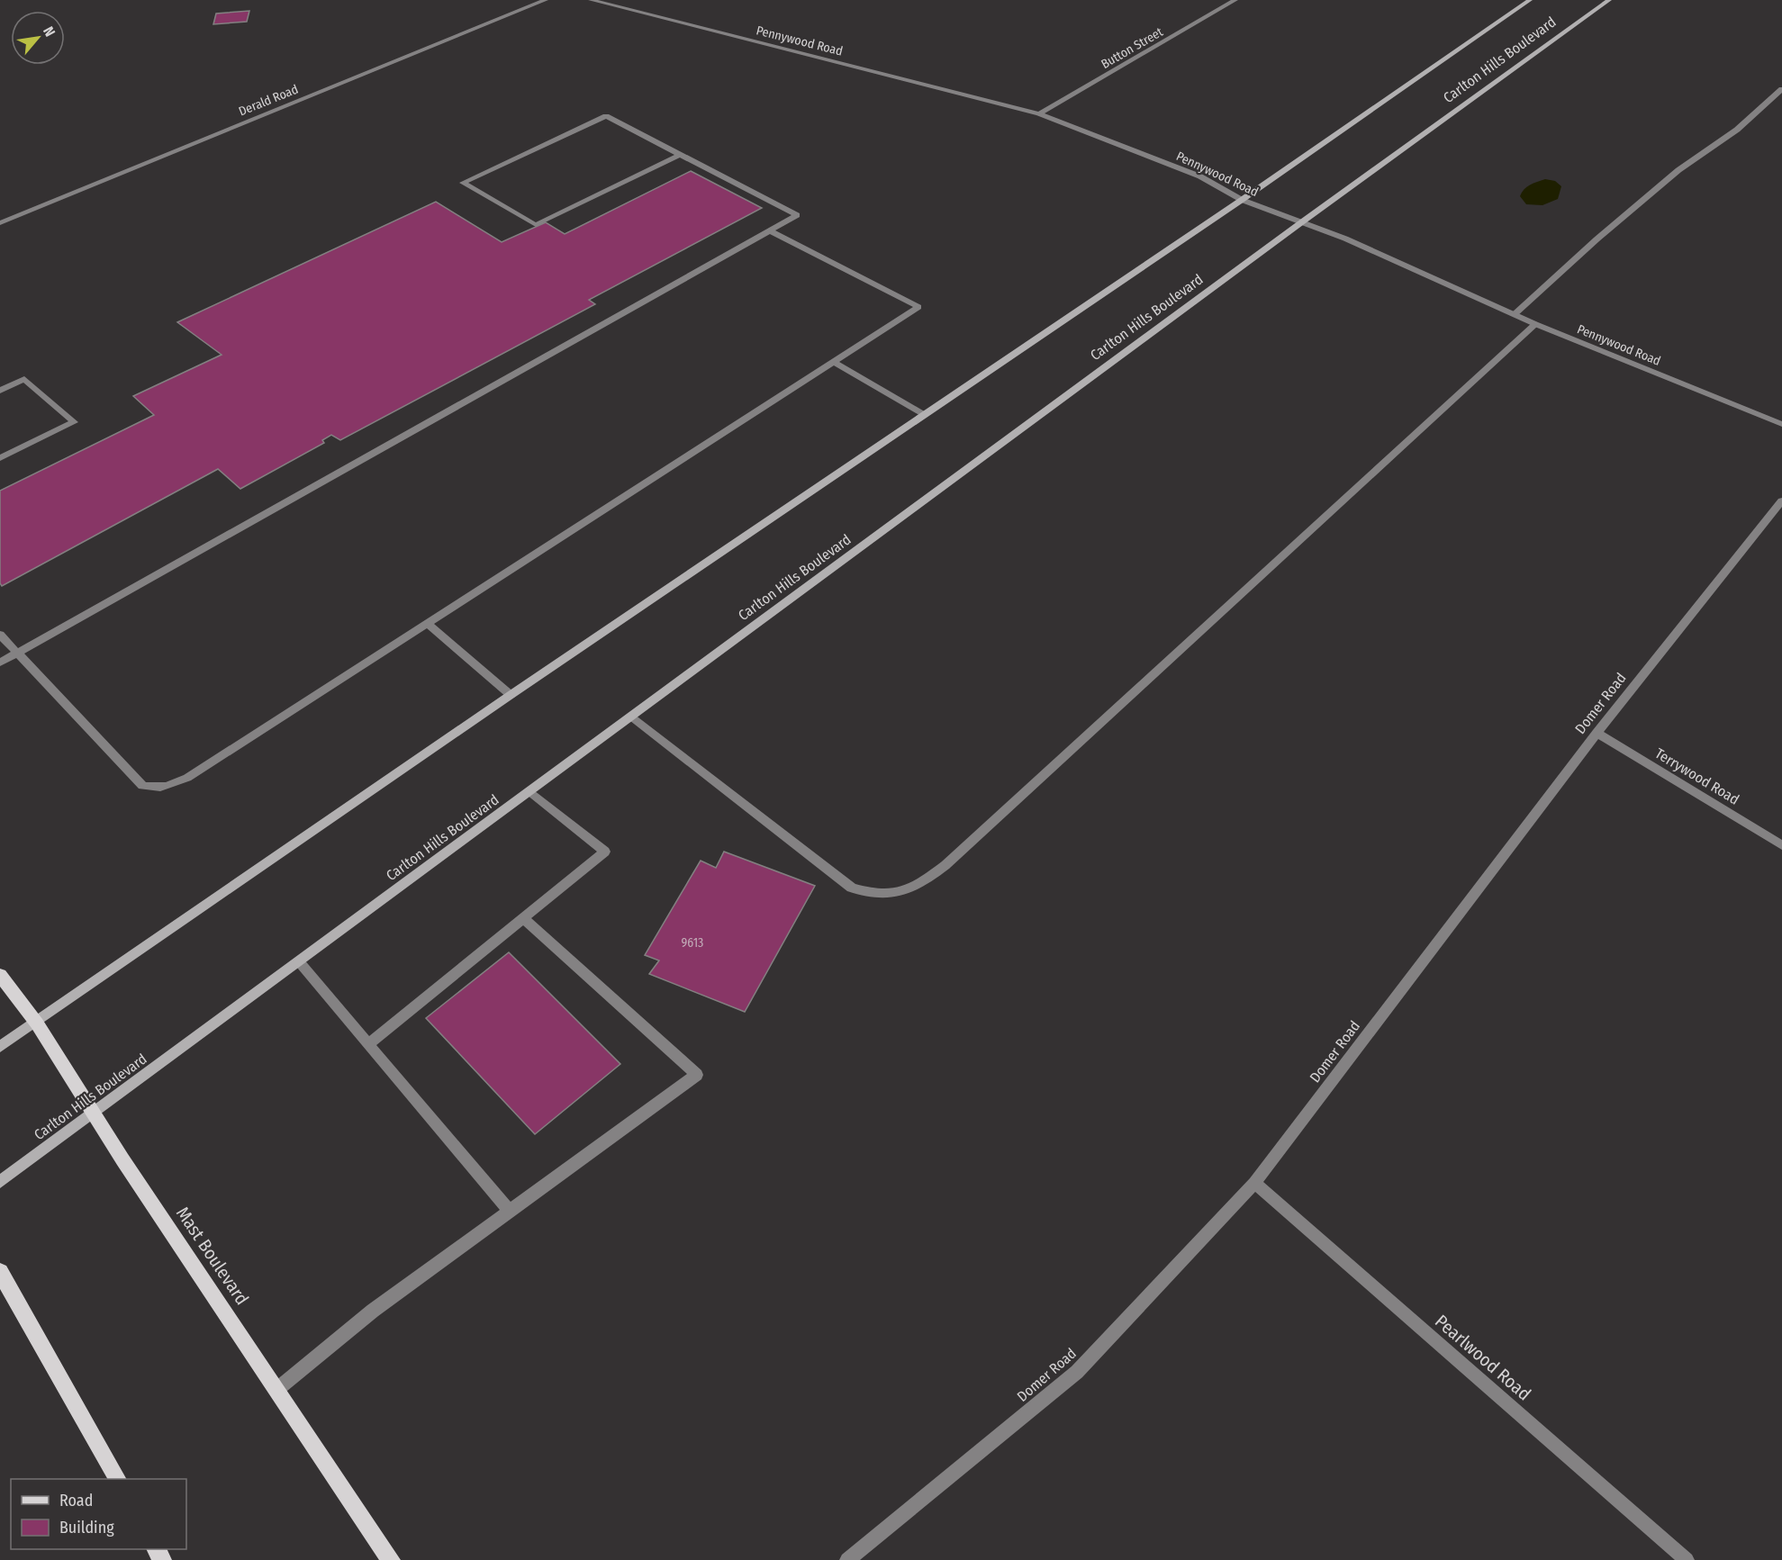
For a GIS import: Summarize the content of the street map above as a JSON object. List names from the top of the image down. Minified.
{"streets":{"main road":["Mast Boulevard"],"street":["Pennywood Road","Button Street","Carlton Hills Boulevard","Derald Road","Domer Road","Terrywood Road","Pearlwood Road"]},"crossings":[["Pennywood Road","Button Street"],["Pennywood Road","Carlton Hills Boulevard"],["Carlton Hills Boulevard","Mast Boulevard"],["Domer Road","Terrywood Road"],["Domer Road","Pearlwood Road"]],"house_numbers":["9613"],"legend":["Road","Building"],"north":"top right"}
